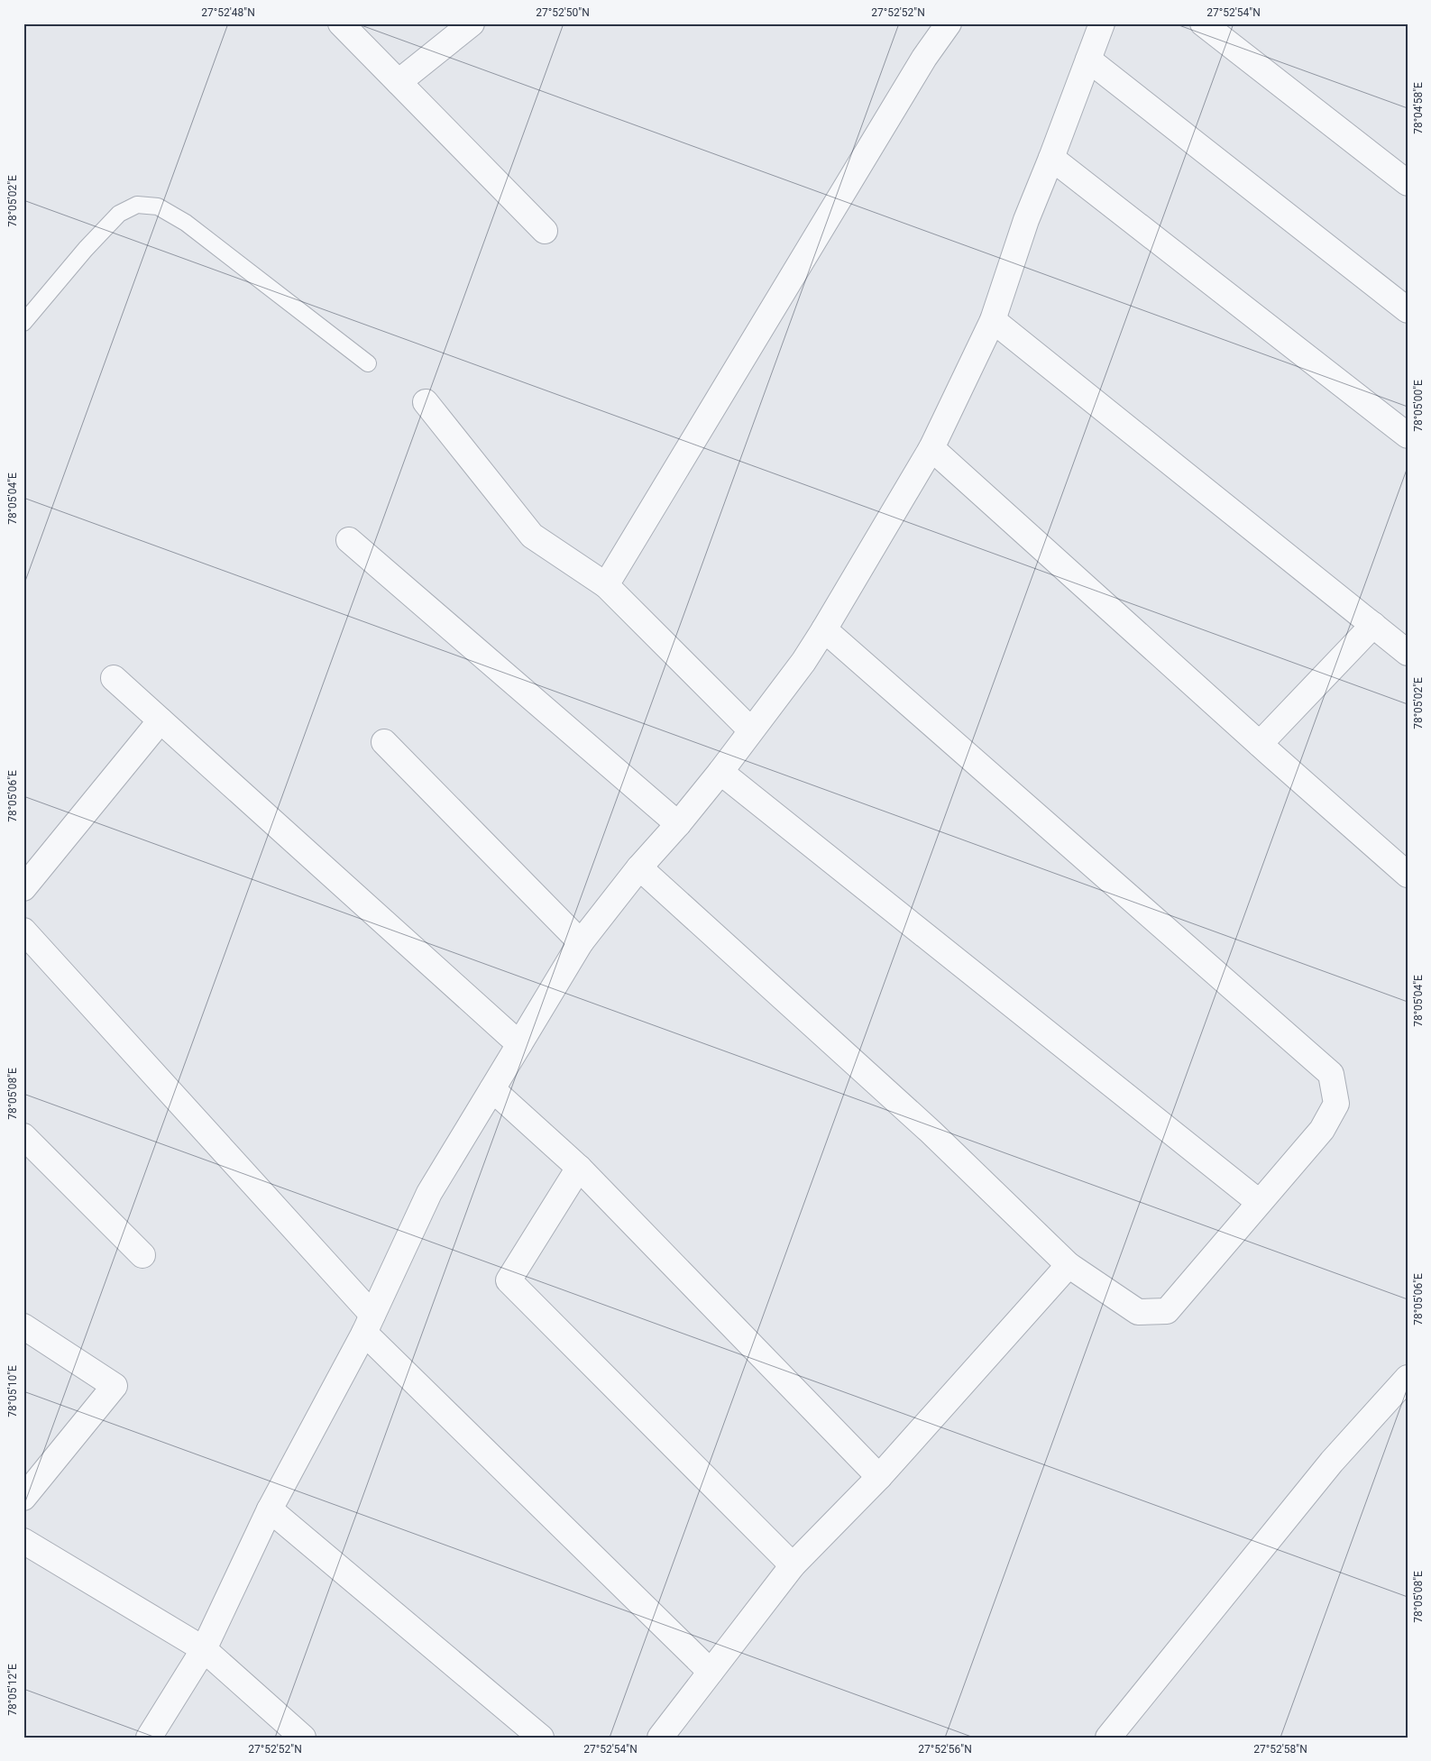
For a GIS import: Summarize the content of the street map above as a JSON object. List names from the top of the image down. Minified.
{"coordinates":["27°52'48\"N","27°52'50\"N","27°52'52\"N","27°52'54\"N","78°04'58\"E","78°05'02\"E","78°05'00\"E","78°05'04\"E","78°05'06\"E","78°05'08\"E","78°05'10\"E","78°05'12\"E","27°52'56\"N","27°52'58\"N"]}
